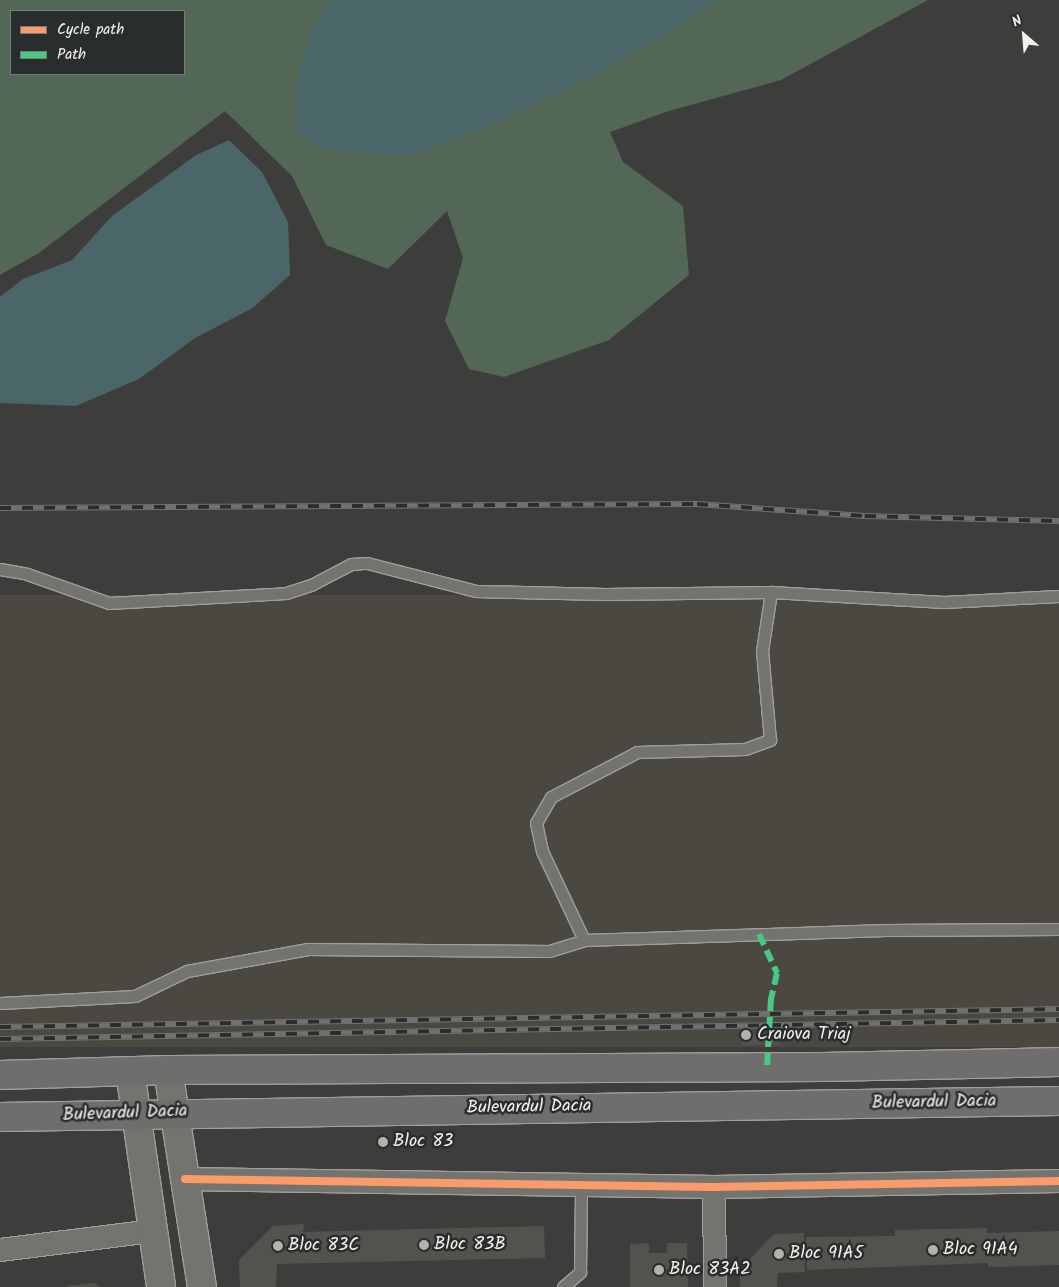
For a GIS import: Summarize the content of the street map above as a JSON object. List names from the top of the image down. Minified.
{"streets":{"main road":["Bulevardul Dacia"]},"places":["Craiova Triaj","Bloc 83","Bloc 83B","Bloc 83C","Bloc 91A4","Bloc 91A5","Bloc 83A2"],"legend":["Cycle path","Path"],"north":"top left"}
